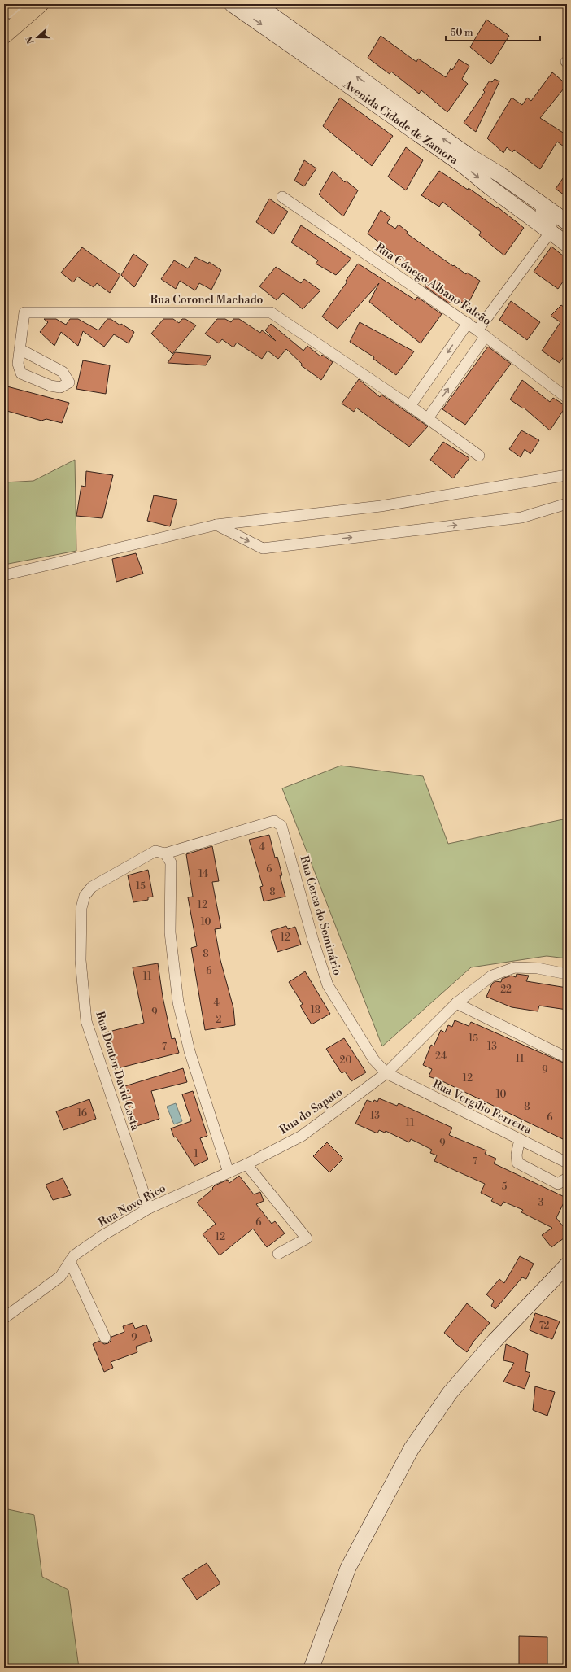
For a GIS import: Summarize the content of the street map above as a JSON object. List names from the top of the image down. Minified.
{"streets":{"street":["Avenida Cidade de Zamora","Rua Cónego Albano Falcão","Rua Coronel Machado","Rua Cerca do Seminário","Rua Doutor David Costa","Rua Vergílio Ferreira","Rua do Sapato","Rua Novo Rico"]},"crossings":[["Rua Cerca do Seminário","Rua Doutor David Costa"],["Rua Cerca do Seminário","Rua Vergílio Ferreira"],["Rua Cerca do Seminário","Rua do Sapato"],["Rua Doutor David Costa","Rua Novo Rico"],["Rua Vergílio Ferreira","Rua do Sapato"],["Rua do Sapato","Rua Novo Rico"]],"house_numbers":["4","6","14","15","8","12","10","12","8","6","11","22","4","18","9","2","15","7","13","24","11","20","9","12","10","8","16","13","6","11","9","1","7","5","3","6","12","72","9"],"scale_bar":"50 m","north":"left"}
